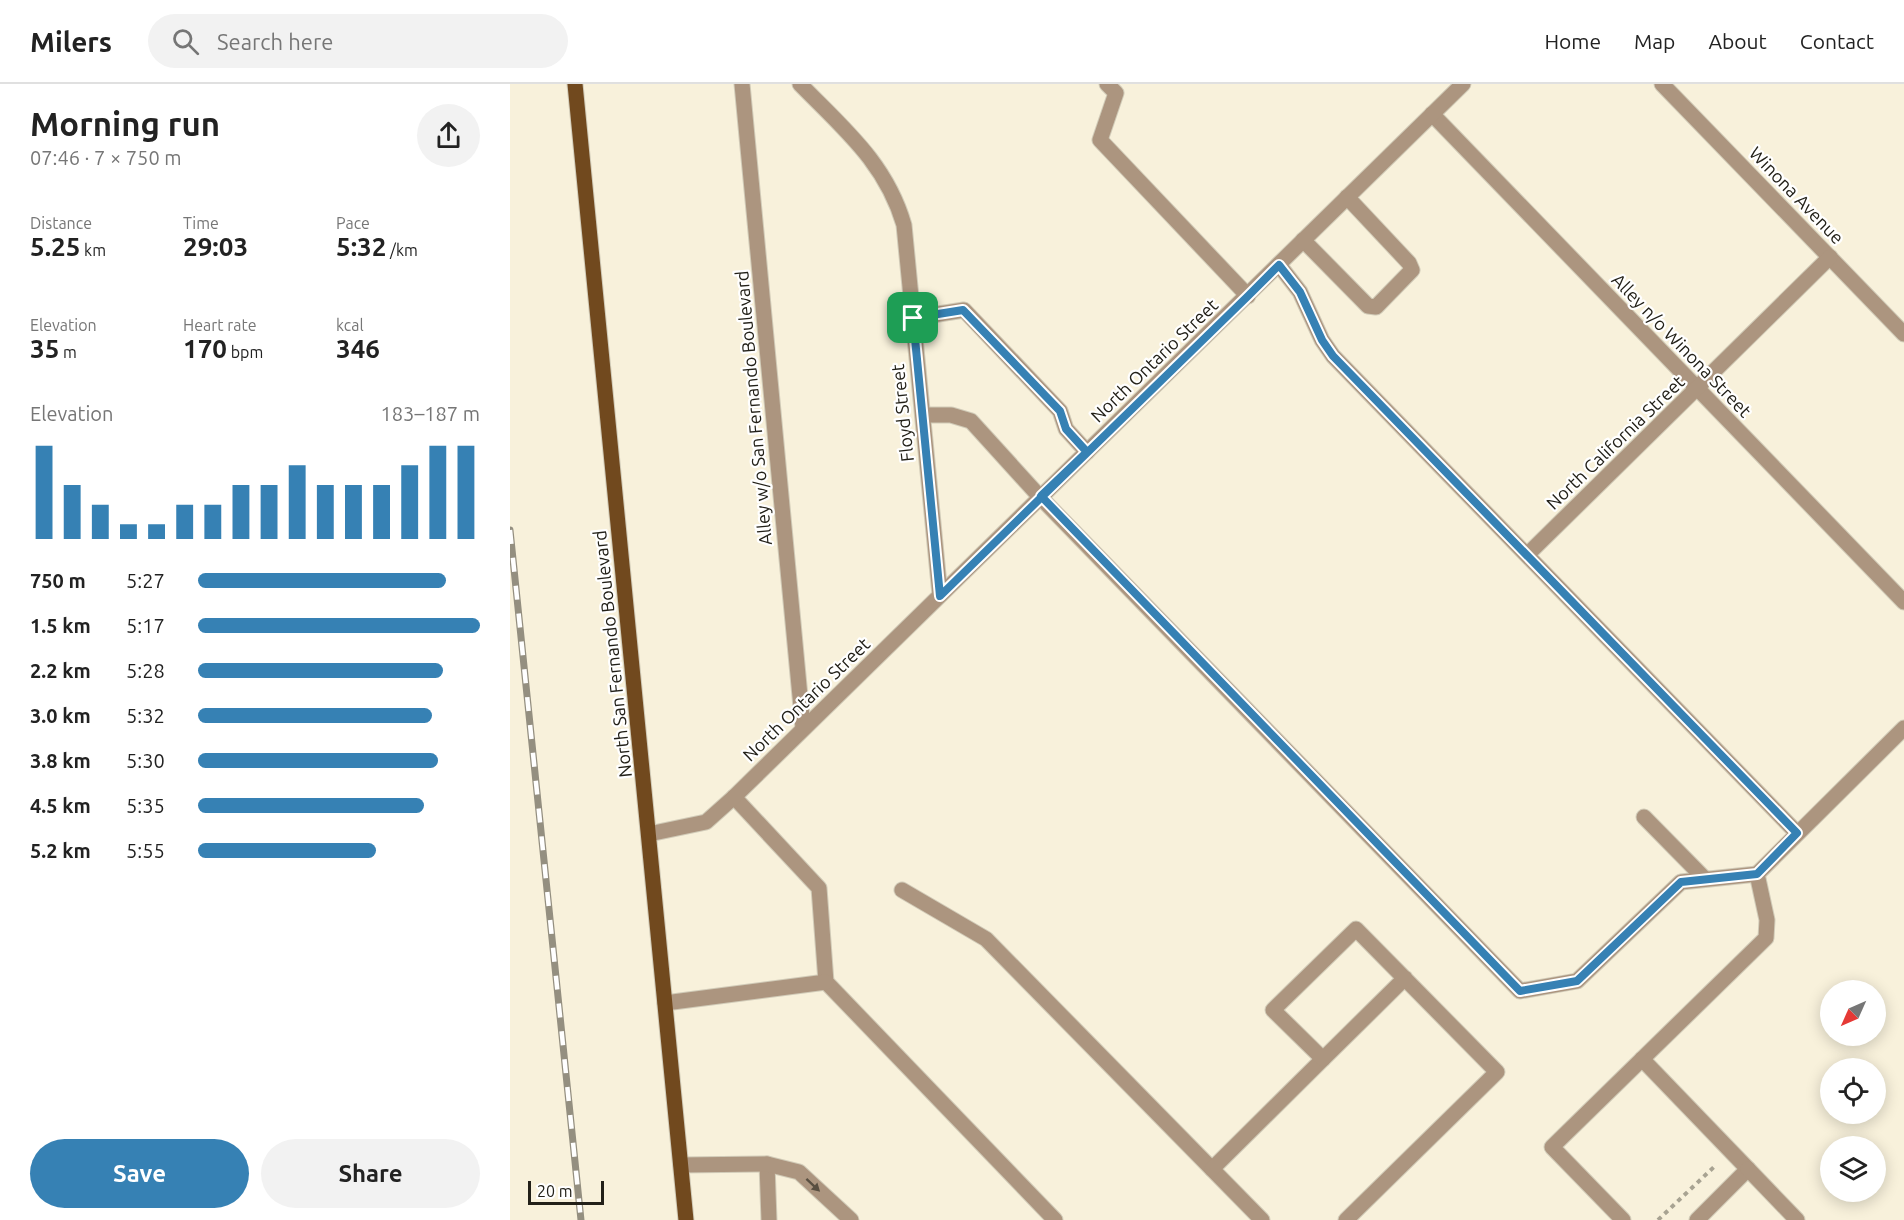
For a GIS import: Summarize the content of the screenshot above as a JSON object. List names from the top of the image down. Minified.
{"streets":{"main road":["North San Fernando Boulevard"],"street":["Winona Avenue","Alley n/o Winona Street","North Ontario Street","Alley w/o San Fernando Boulevard","Floyd Street","North California Street"]},"crossings":[["Winona Avenue","North California Street"],["Alley n/o Winona Street","North Ontario Street"],["Alley n/o Winona Street","North California Street"],["North Ontario Street","Alley w/o San Fernando Boulevard"],["North Ontario Street","Floyd Street"],["North Ontario Street","North San Fernando Boulevard"]],"scale_bar":"20 m","north":"bottom left","page":{"header":"Milers","search":"Search here","nav":["Home","Map","About","Contact"],"heading":["Morning run","07:46 · 7 × 750 m"],"stats":[["Distance","5.25 km"],["Time","29:03"],["Pace","5:32 /km"],["Elevation","35 m"],["Heart rate","170 bpm"],["kcal","346"]],"chart":["Elevation","183–187 m"],"list":[{"name":"750 m","note":"5:27"},{"name":"1.5 km","note":"5:17"},{"name":"2.2 km","note":"5:28"},{"name":"3.0 km","note":"5:32"},{"name":"3.8 km","note":"5:30"},{"name":"4.5 km","note":"5:35"},{"name":"5.2 km","note":"5:55"}],"buttons":["Save","Share"],"scale":"20 m"}}
